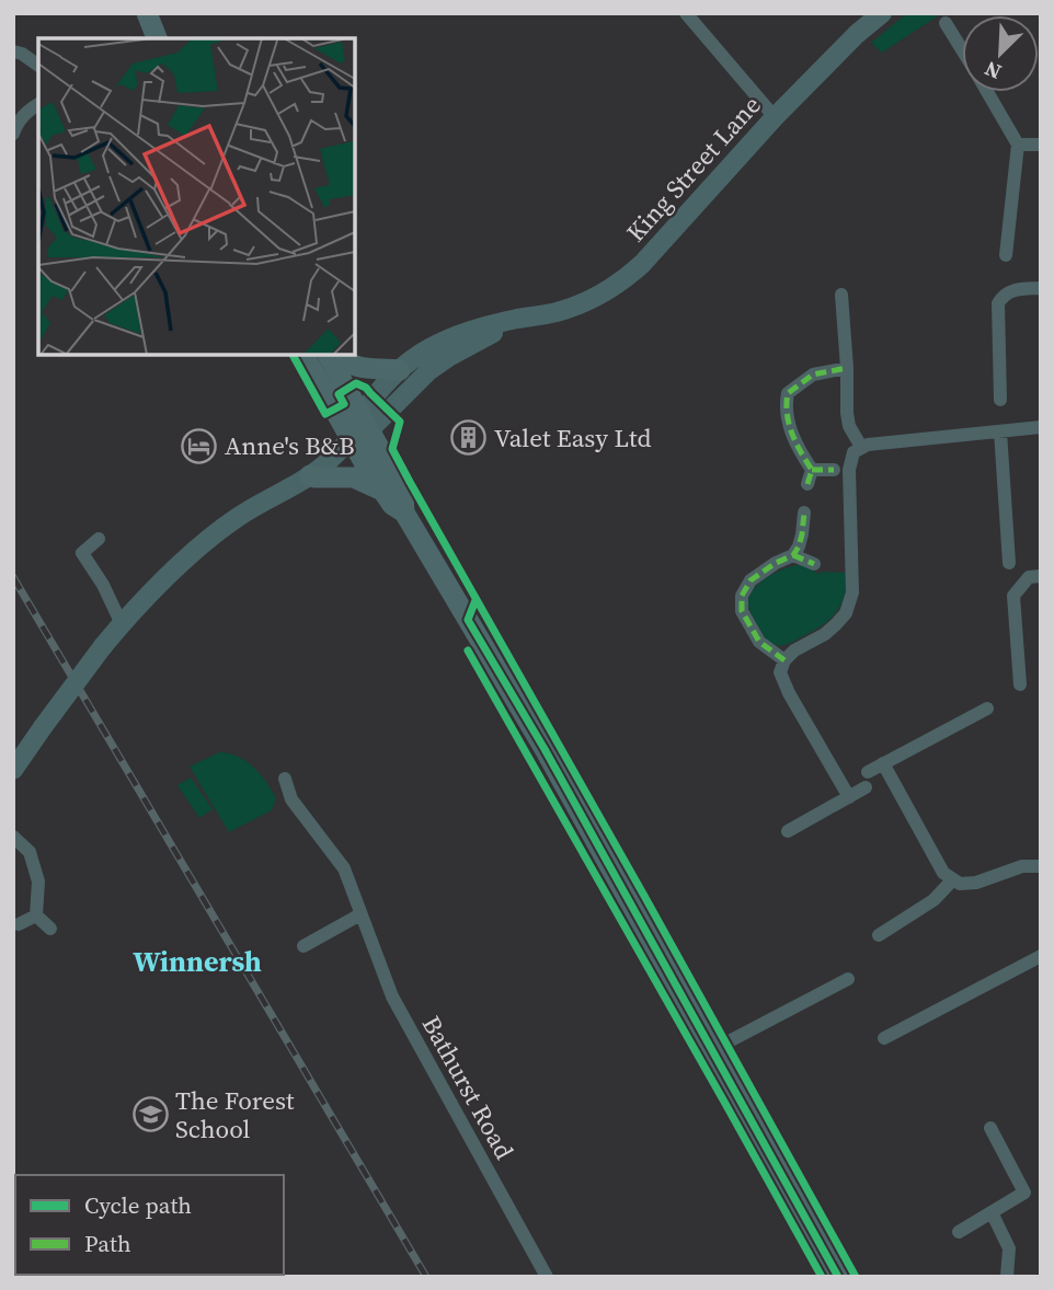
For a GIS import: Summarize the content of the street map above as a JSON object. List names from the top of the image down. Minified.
{"streets":{"main road":["King Street Lane"],"street":["Bathurst Road"]},"districts":["Winnersh"],"places":{"building":["Valet Easy Ltd"],"hotel":["Anne's B&B"],"school or university":["The Forest School"]},"legend":["Cycle path","Path"],"north":"bottom left"}
